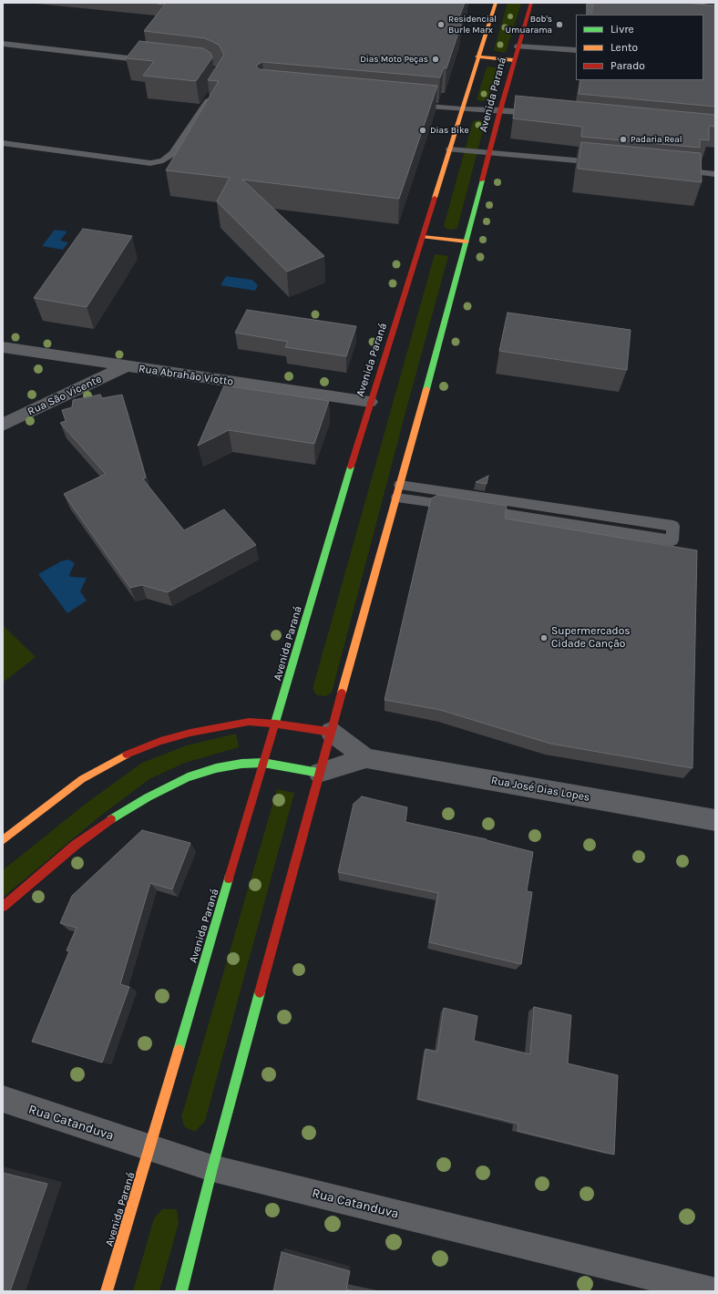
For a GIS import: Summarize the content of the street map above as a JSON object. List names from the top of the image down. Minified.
{"streets":{"main road":["Avenida Paraná"],"street":["Rua Abrahão Viotto","Rua São Vicente","Rua José Dias Lopes","Rua Catanduva"]},"crossings":[["Avenida Paraná","Rua Abrahão Viotto"],["Avenida Paraná","Rua José Dias Lopes"],["Avenida Paraná","Rua Catanduva"],["Rua Abrahão Viotto","Rua São Vicente"]],"places":["Residencial Burle Marx","Bob's Umuarama","Dias Moto Peças","Dias Bike","Padaria Real","Supermercados Cidade Canção"],"legend":["Livre","Lento","Parado"]}
